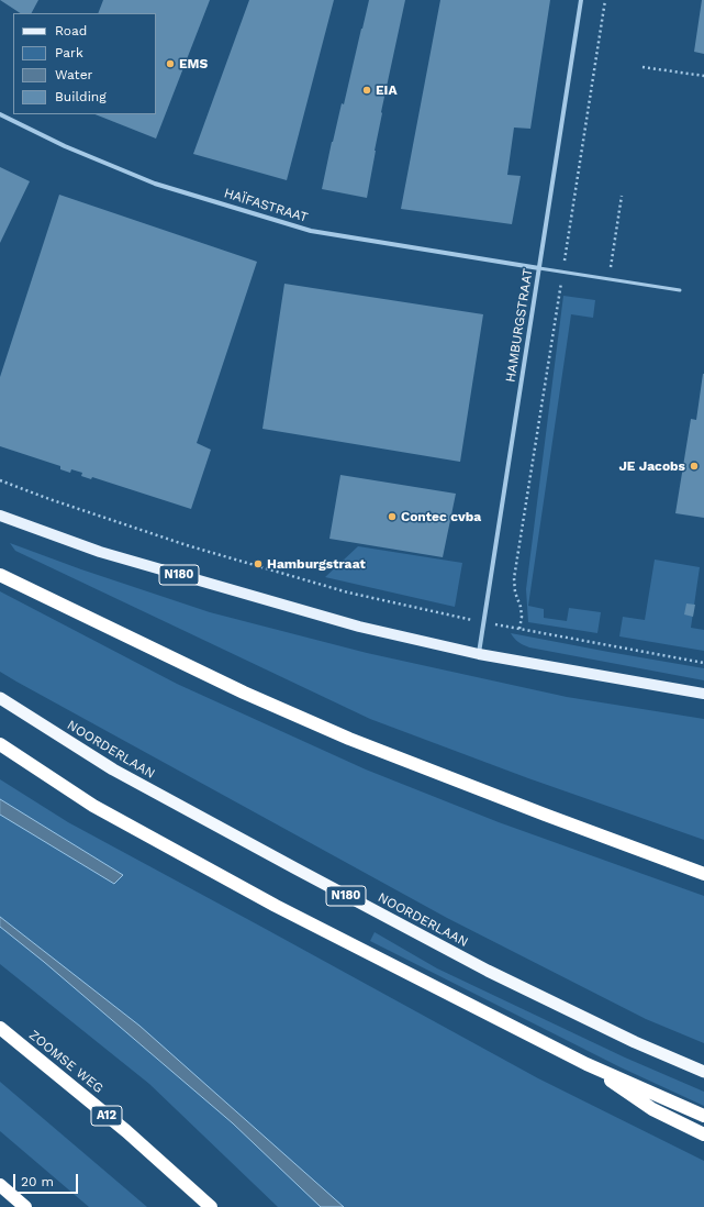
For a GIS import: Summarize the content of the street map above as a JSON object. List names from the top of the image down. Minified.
{"streets":{"highway":["N180","NOORDERLAAN","ZOOMSE WEG","A12"],"street":["HAÏFASTRAAT","HAMBURGSTRAAT"]},"crossings":[["HAÏFASTRAAT","HAMBURGSTRAAT"],["HAMBURGSTRAAT","N180"]],"places":["EMS","EIA","JE Jacobs","Contec cvba","Hamburgstraat"],"legend":["Road","Park","Water","Building"],"scale_bar":"20 m"}
